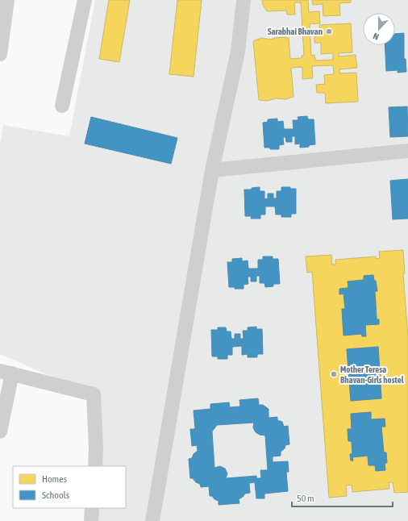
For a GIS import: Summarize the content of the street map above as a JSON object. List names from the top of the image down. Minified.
{"places":["Sarabhai Bhavan","Mother Teresa Bhavan-Girls hostel"],"legend":["Homes","Schools"],"scale_bar":"50 m","north":"bottom"}
